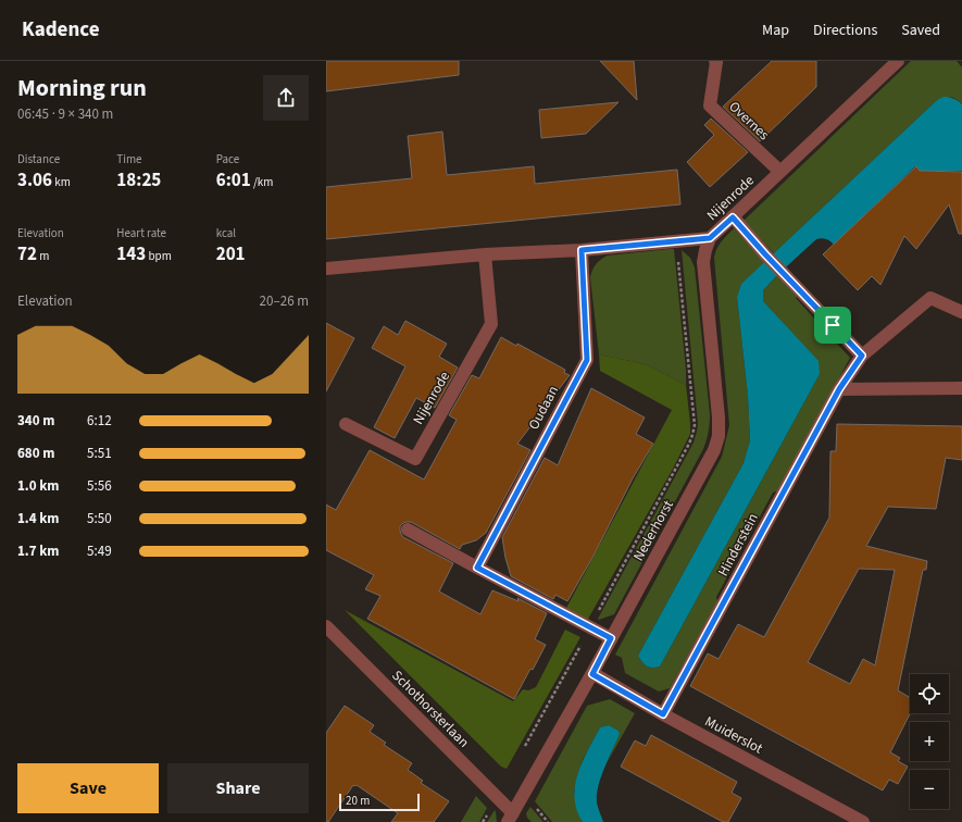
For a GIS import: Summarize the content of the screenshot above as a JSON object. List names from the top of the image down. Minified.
{"streets":{"street":["Overnes","Nijenrode","Oudaan","Nederhorst","Hinderstein","Schothorsterlaan","Muiderslot"]},"crossings":[["Overnes","Nijenrode"],["Nijenrode","Oudaan"],["Nijenrode","Nederhorst"],["Nederhorst","Schothorsterlaan"],["Nederhorst","Muiderslot"],["Hinderstein","Muiderslot"]],"scale_bar":"20 m","page":{"header":"Kadence","nav":["Map","Directions","Saved"],"heading":["Morning run","06:45 · 9 × 340 m"],"stats":[["Distance","3.06 km"],["Time","18:25"],["Pace","6:01 /km"],["Elevation","72 m"],["Heart rate","143 bpm"],["kcal","201"]],"chart":["Elevation","20–26 m"],"list":[{"name":"340 m","note":"6:12"},{"name":"680 m","note":"5:51"},{"name":"1.0 km","note":"5:56"},{"name":"1.4 km","note":"5:50"},{"name":"1.7 km","note":"5:49"}],"map_buttons":["+","−"],"buttons":["Save","Share"],"scale":"20 m"}}
